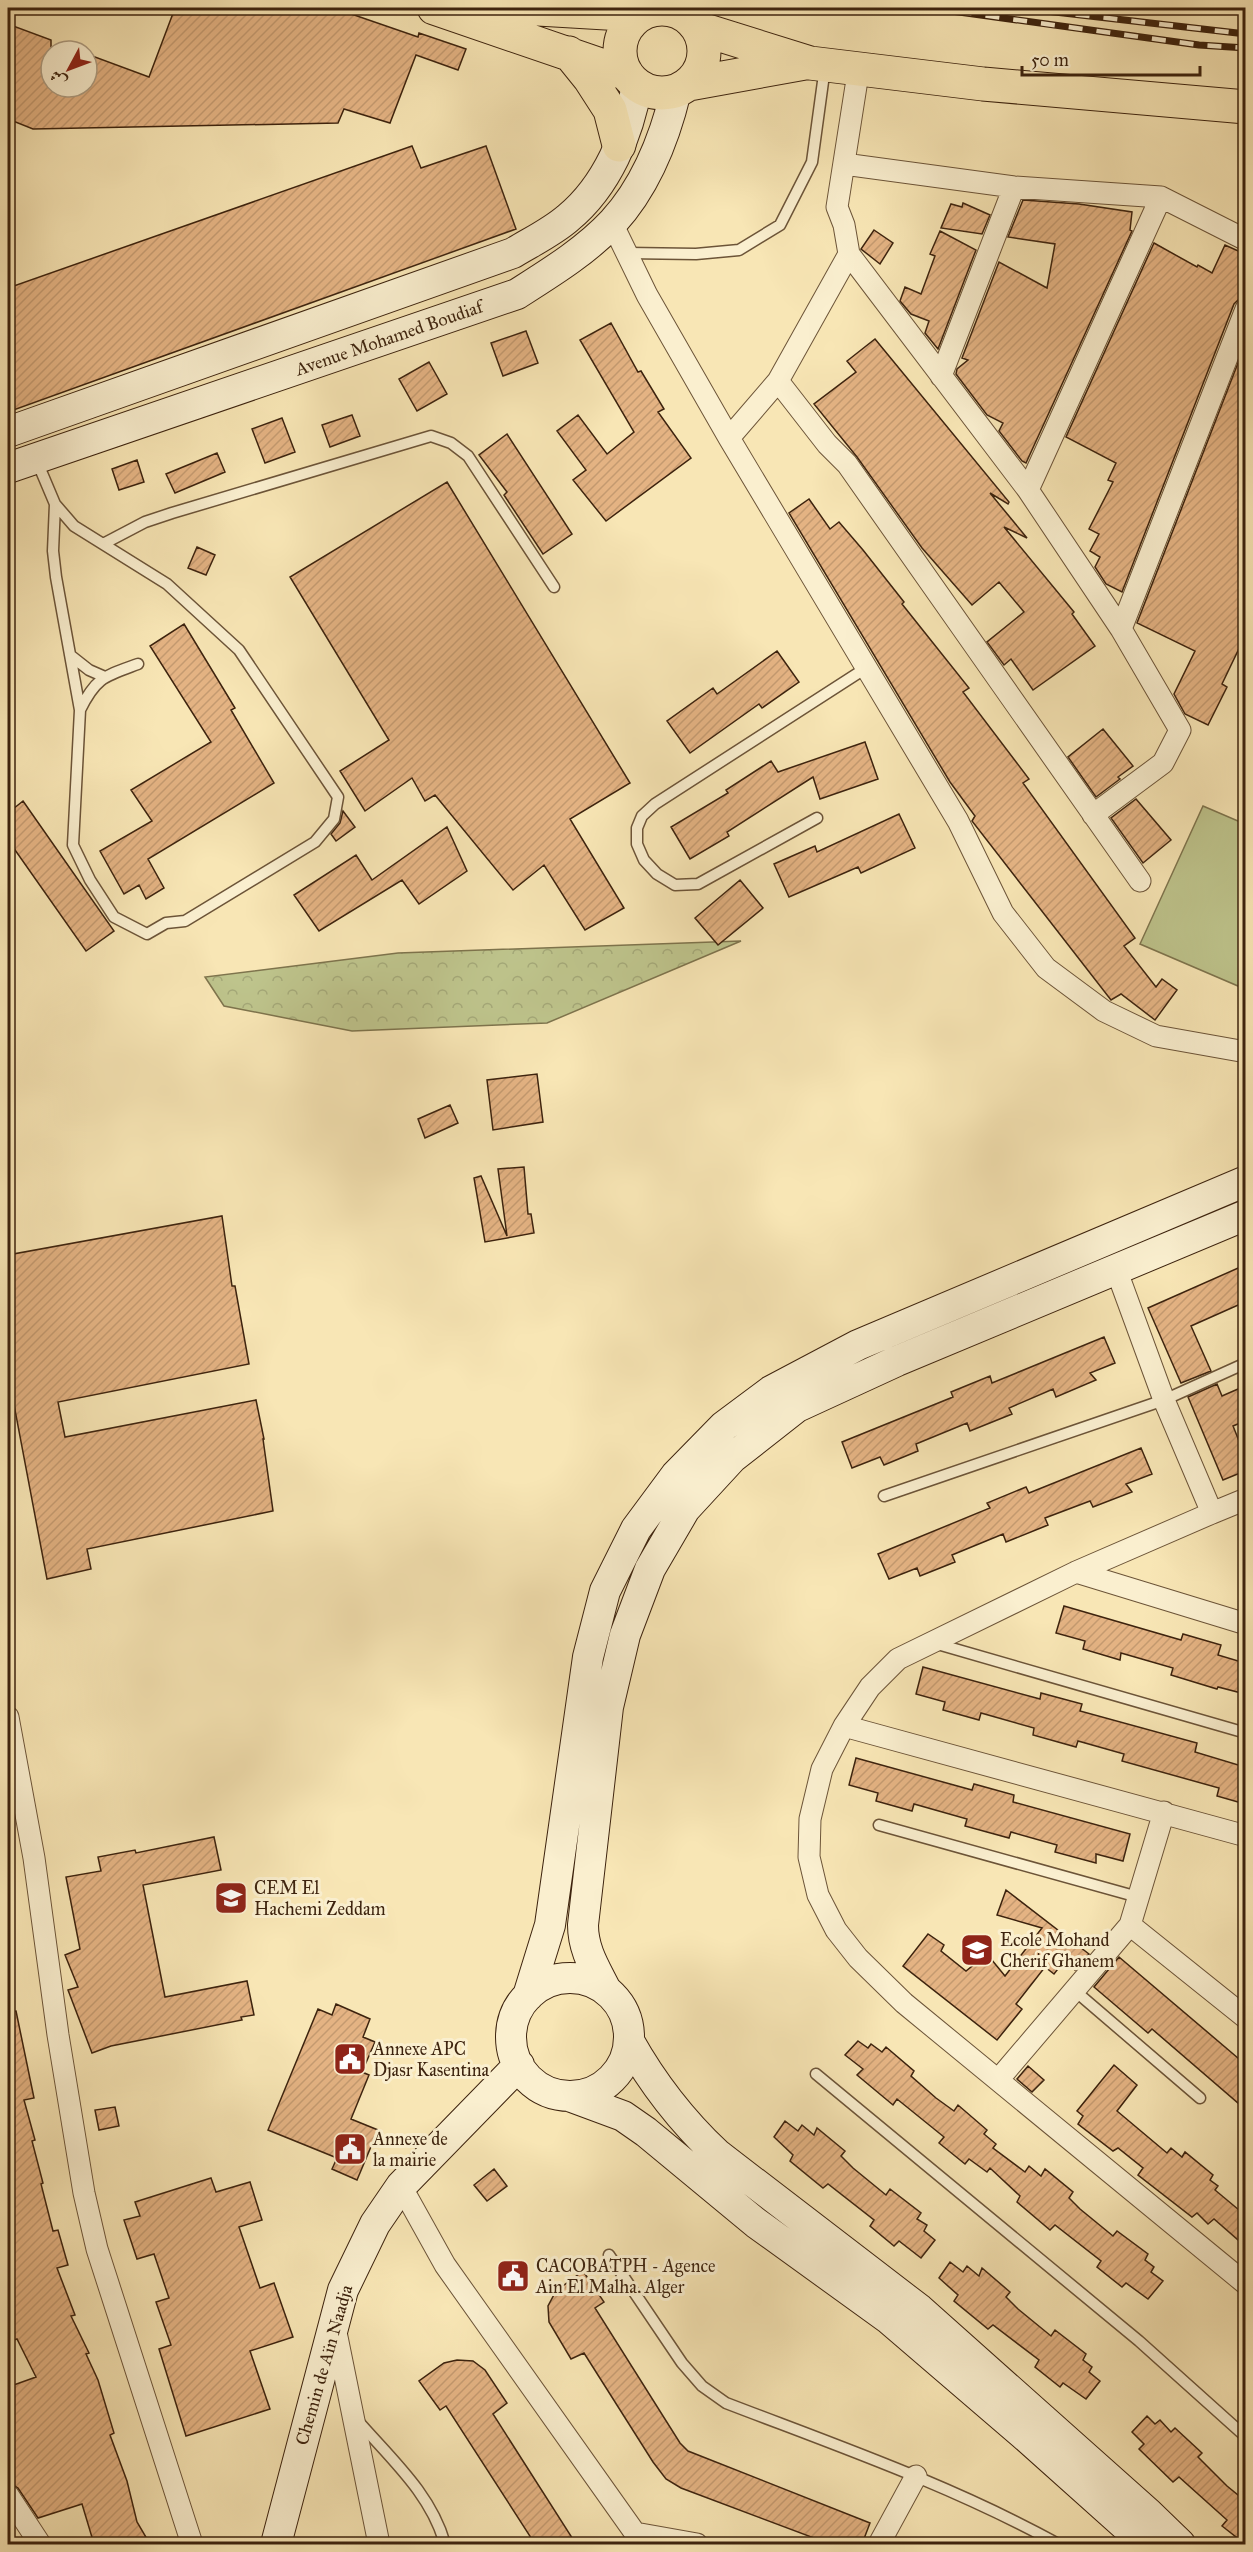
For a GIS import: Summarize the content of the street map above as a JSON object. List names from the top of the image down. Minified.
{"streets":{"main road":["Avenue Mohamed Boudiaf","Chemin de Aïn Naadja"]},"places":{"school or university":["CEM El Hachemi Zeddam","Ecole Mohand Cherif Ghanem"],"public building":["Annexe APC Djasr Kasentina","Annexe de la mairie","CACOBATPH - Agence Ain El Malha. Alger"]},"scale_bar":"50 m","north":"bottom left"}
